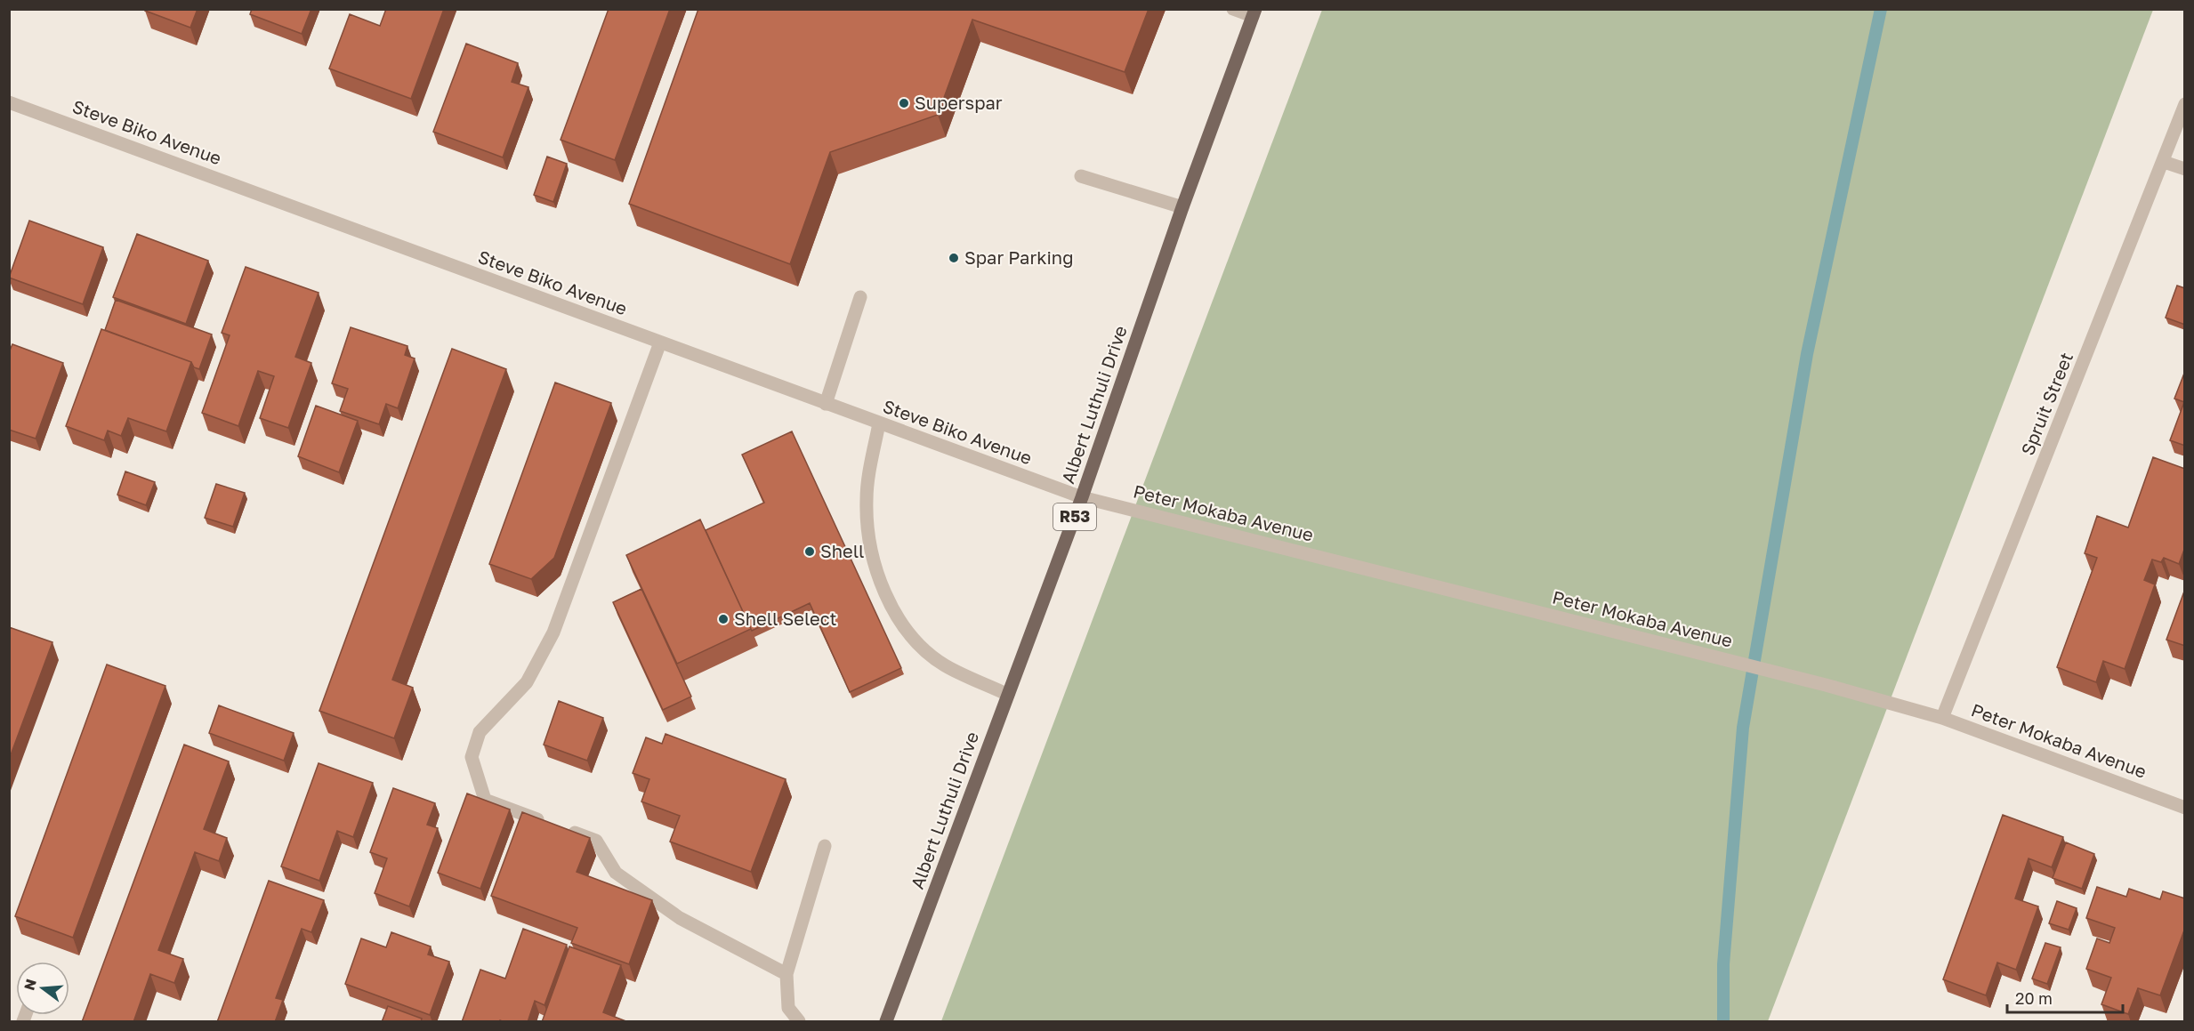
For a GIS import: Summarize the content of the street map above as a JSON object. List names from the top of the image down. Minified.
{"streets":{"main road":["Albert Luthuli Drive","R53"],"street":["Steve Biko Avenue","Spruit Street","Peter Mokaba Avenue"]},"crossings":[["Steve Biko Avenue","Albert Luthuli Drive"],["Steve Biko Avenue","Peter Mokaba Avenue"],["Spruit Street","Peter Mokaba Avenue"],["Albert Luthuli Drive","Peter Mokaba Avenue"]],"places":["Superspar","Spar Parking","Shell","Shell Select"],"scale_bar":"20 m","north":"left"}
